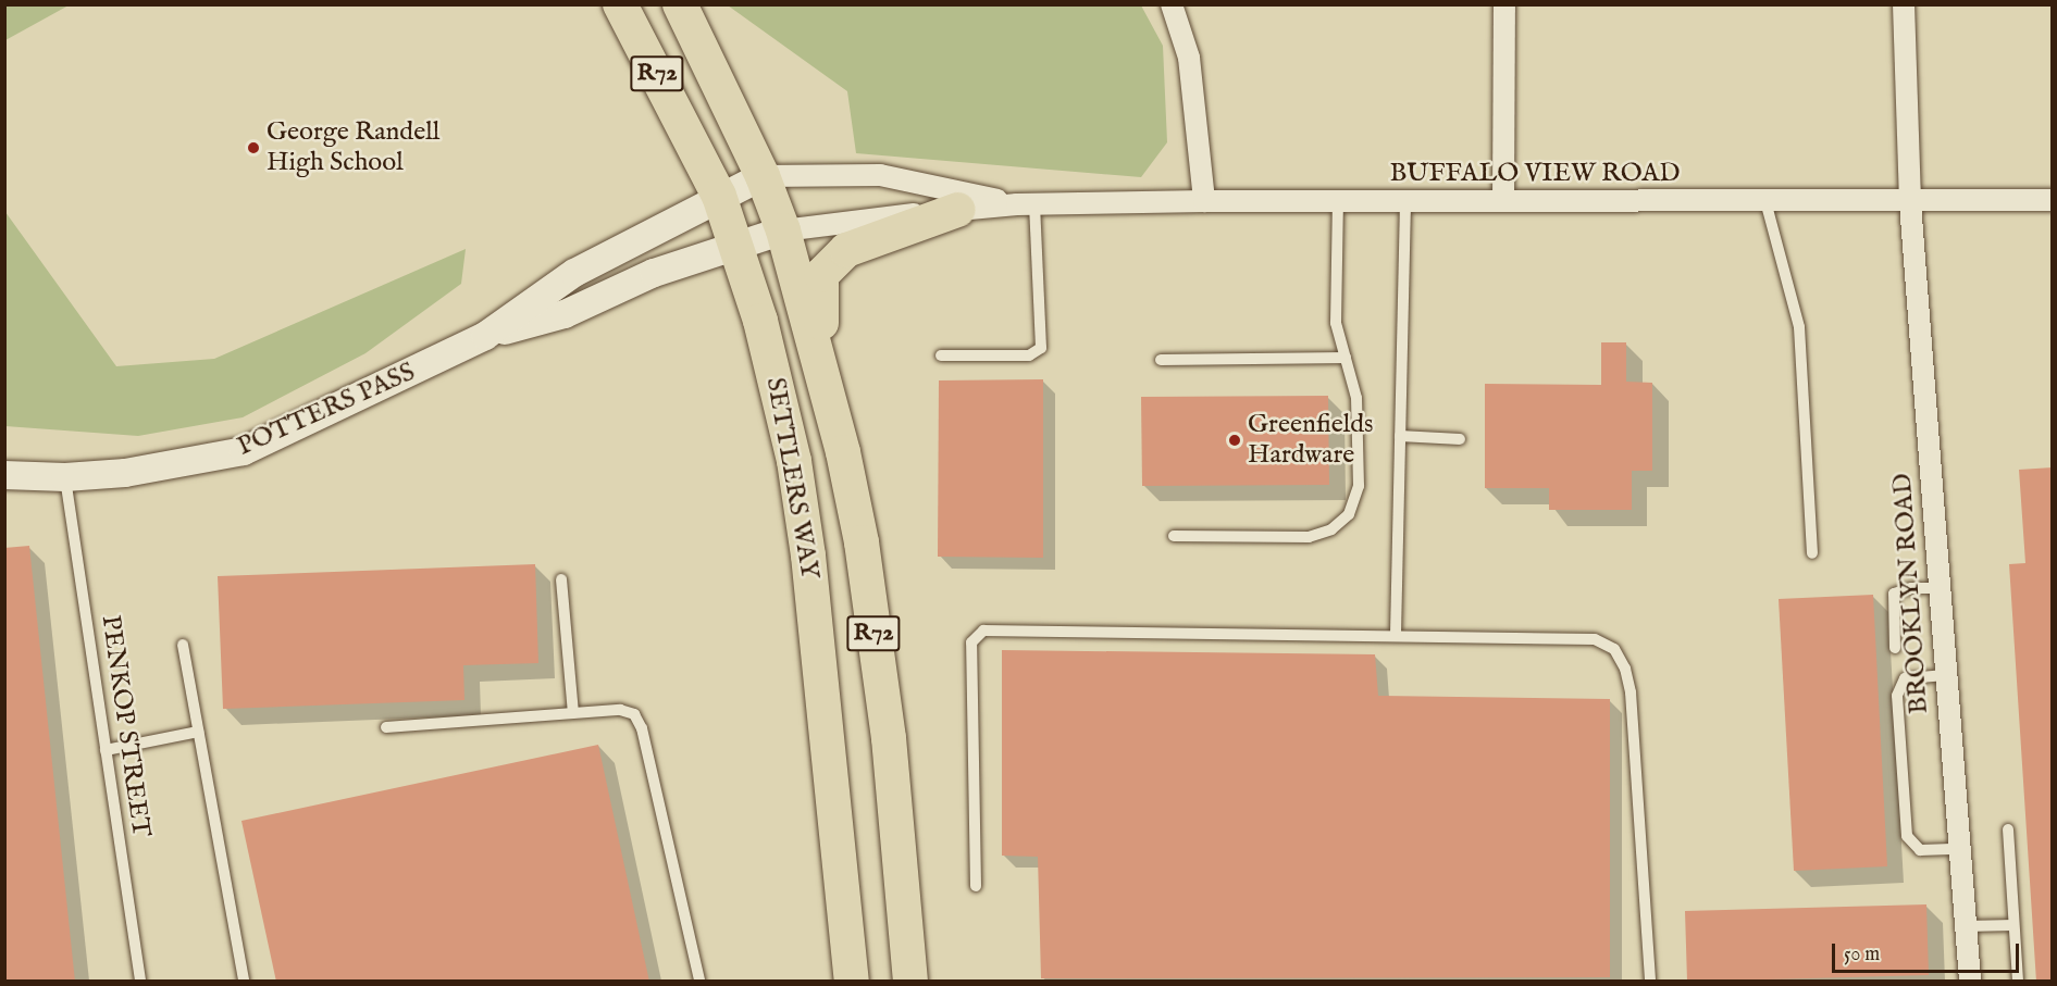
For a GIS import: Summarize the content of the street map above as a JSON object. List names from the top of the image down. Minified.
{"streets":{"main road":["R72","SETTLERS WAY"],"street":["BUFFALO VIEW ROAD","POTTERS PASS","BROOKLYN ROAD"],"lane":["PENKOP STREET"]},"crossings":[["BUFFALO VIEW ROAD","POTTERS PASS"],["BUFFALO VIEW ROAD","SETTLERS WAY"],["BUFFALO VIEW ROAD","BROOKLYN ROAD"],["POTTERS PASS","SETTLERS WAY"],["POTTERS PASS","PENKOP STREET"]],"places":["George Randell High School","Greenfields Hardware"],"scale_bar":"50 m"}
